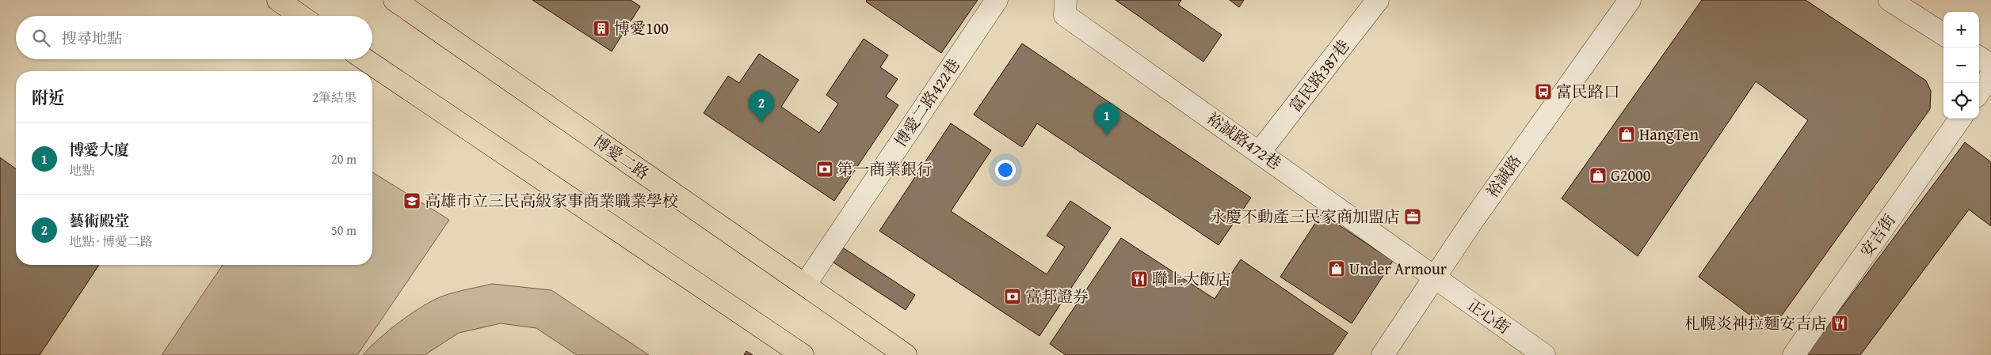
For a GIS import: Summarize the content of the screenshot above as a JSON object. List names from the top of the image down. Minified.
{"streets":{"main road":["博愛二路"],"street":["富民路387巷","博愛二路422巷","裕誠路472巷","裕誠路","安吉街","正心街"]},"crossings":[["富民路387巷","裕誠路472巷"],["博愛二路422巷","博愛二路"],["裕誠路472巷","裕誠路"],["裕誠路472巷","正心街"],["裕誠路","正心街"]],"places":{"building":["博愛100"],"bus stop":["富民路口"],"shop":["HangTen","G2000","Under Armour"],"bank":["第一商業銀行","富邦證券"],"school or university":["高雄市立三民高級家事商業職業學校"],"office":["永慶不動產三民家商加盟店"],"restaurant":["聯上大飯店","札幌炎神拉麵安吉店"]},"page":{"map_buttons":["+","−"],"search":"搜尋地點","heading":["附近","2筆結果"],"pins":["2","1"],"list":[{"mark":"1","name":"博愛大廈","note":"地點","value":"20 m"},{"mark":"2","name":"藝術殿堂","note":"地點 · 博愛二路","value":"50 m"}]}}
